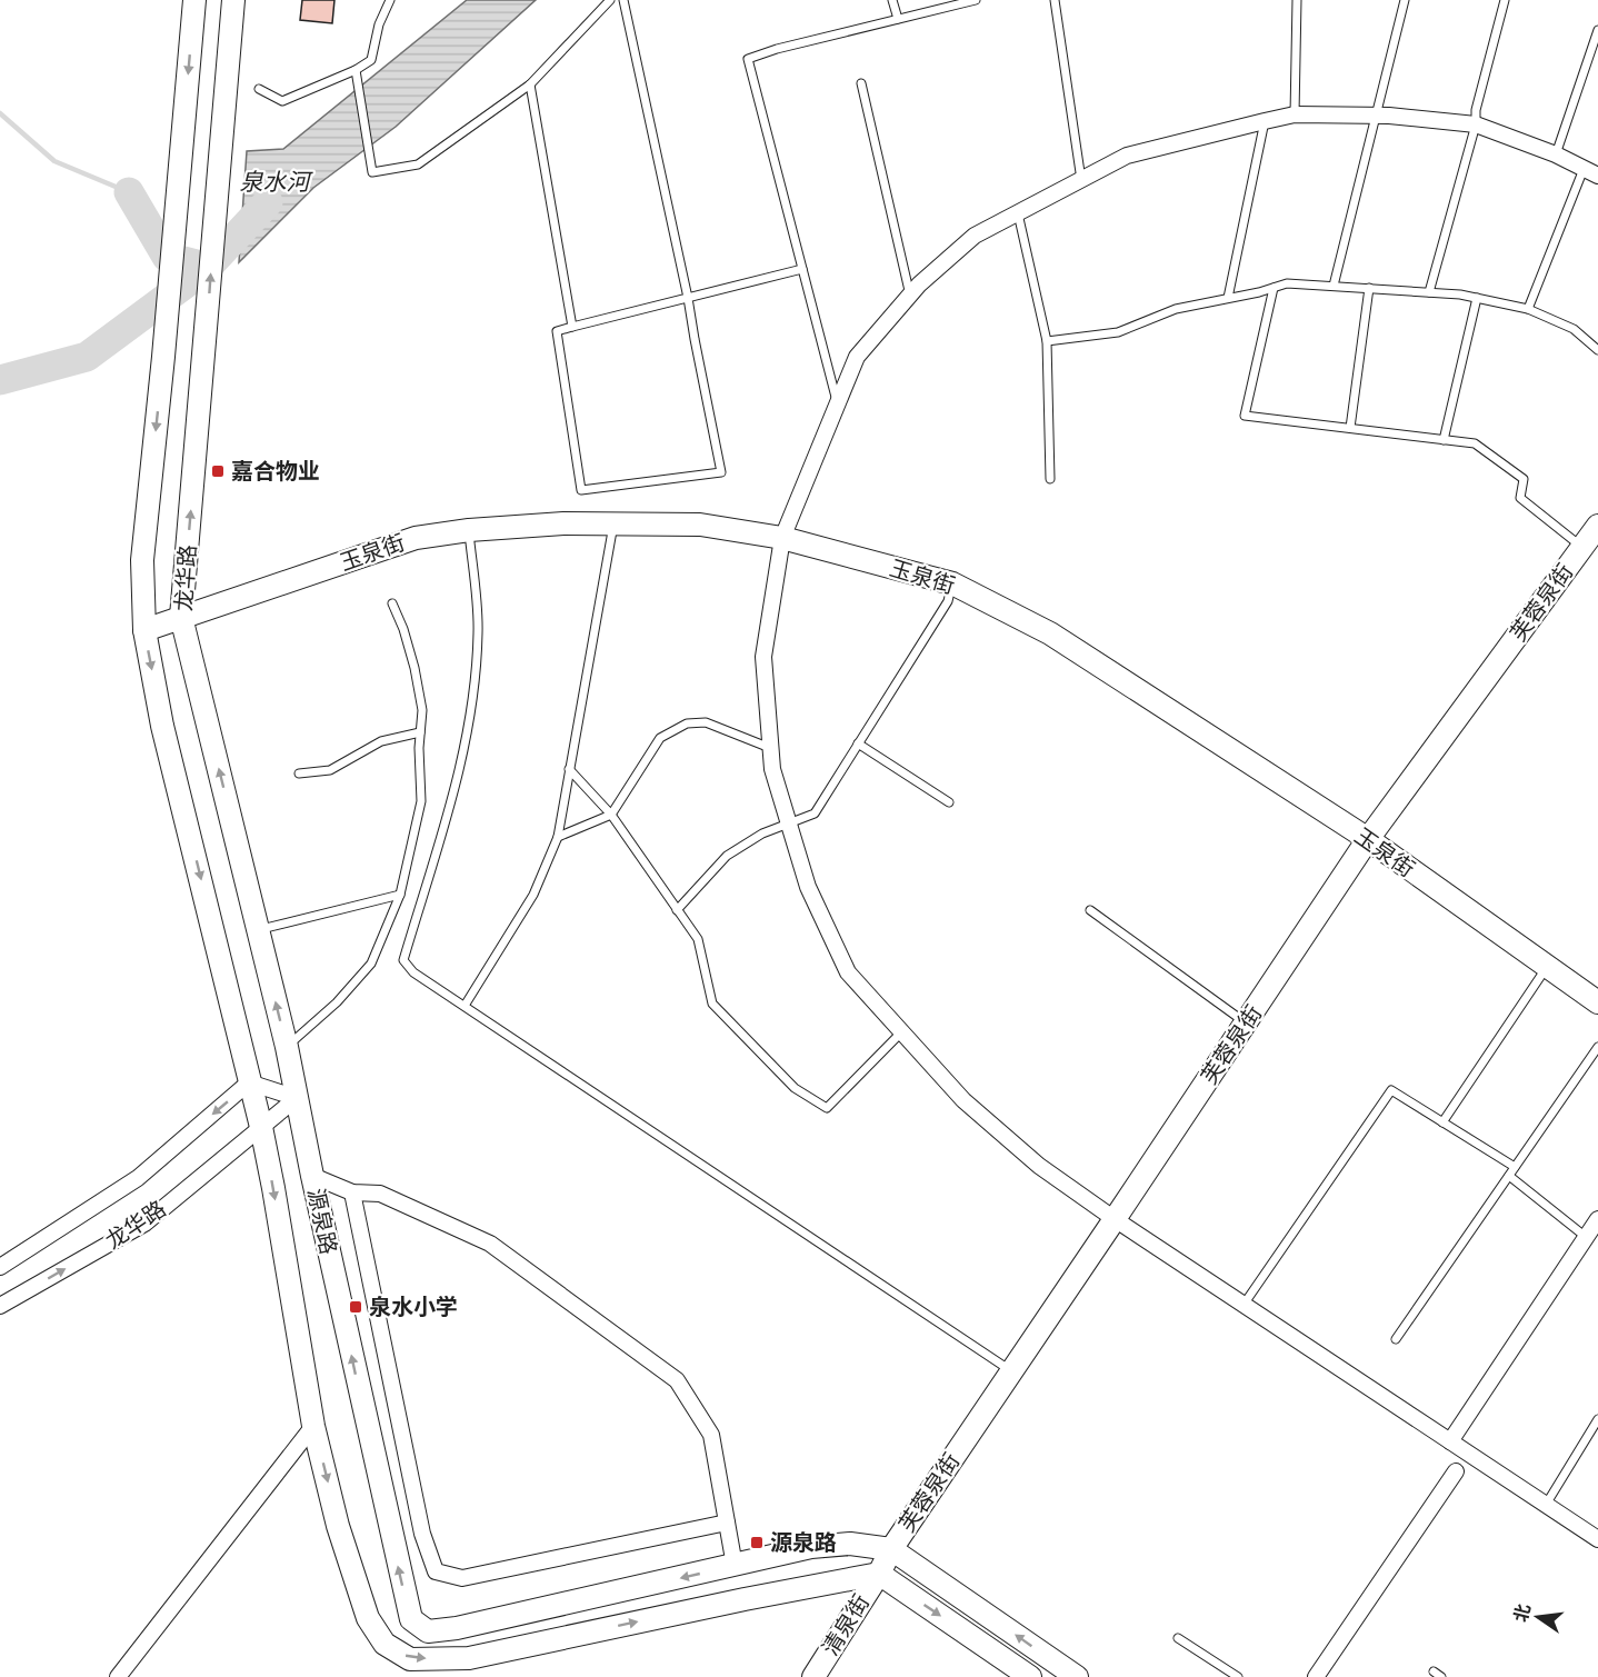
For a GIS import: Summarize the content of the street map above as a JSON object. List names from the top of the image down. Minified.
{"streets":{"street":["玉泉街","龙华路","芙蓉泉街","源泉路","清泉街"]},"crossings":[["玉泉街","龙华路"],["玉泉街","芙蓉泉街"],["龙华路","源泉路"],["芙蓉泉街","源泉路"],["芙蓉泉街","清泉街"],["源泉路","清泉街"]],"water":["泉水河"],"places":{"transit":["嘉合物业","泉水小学","源泉路"]},"north":"left"}
